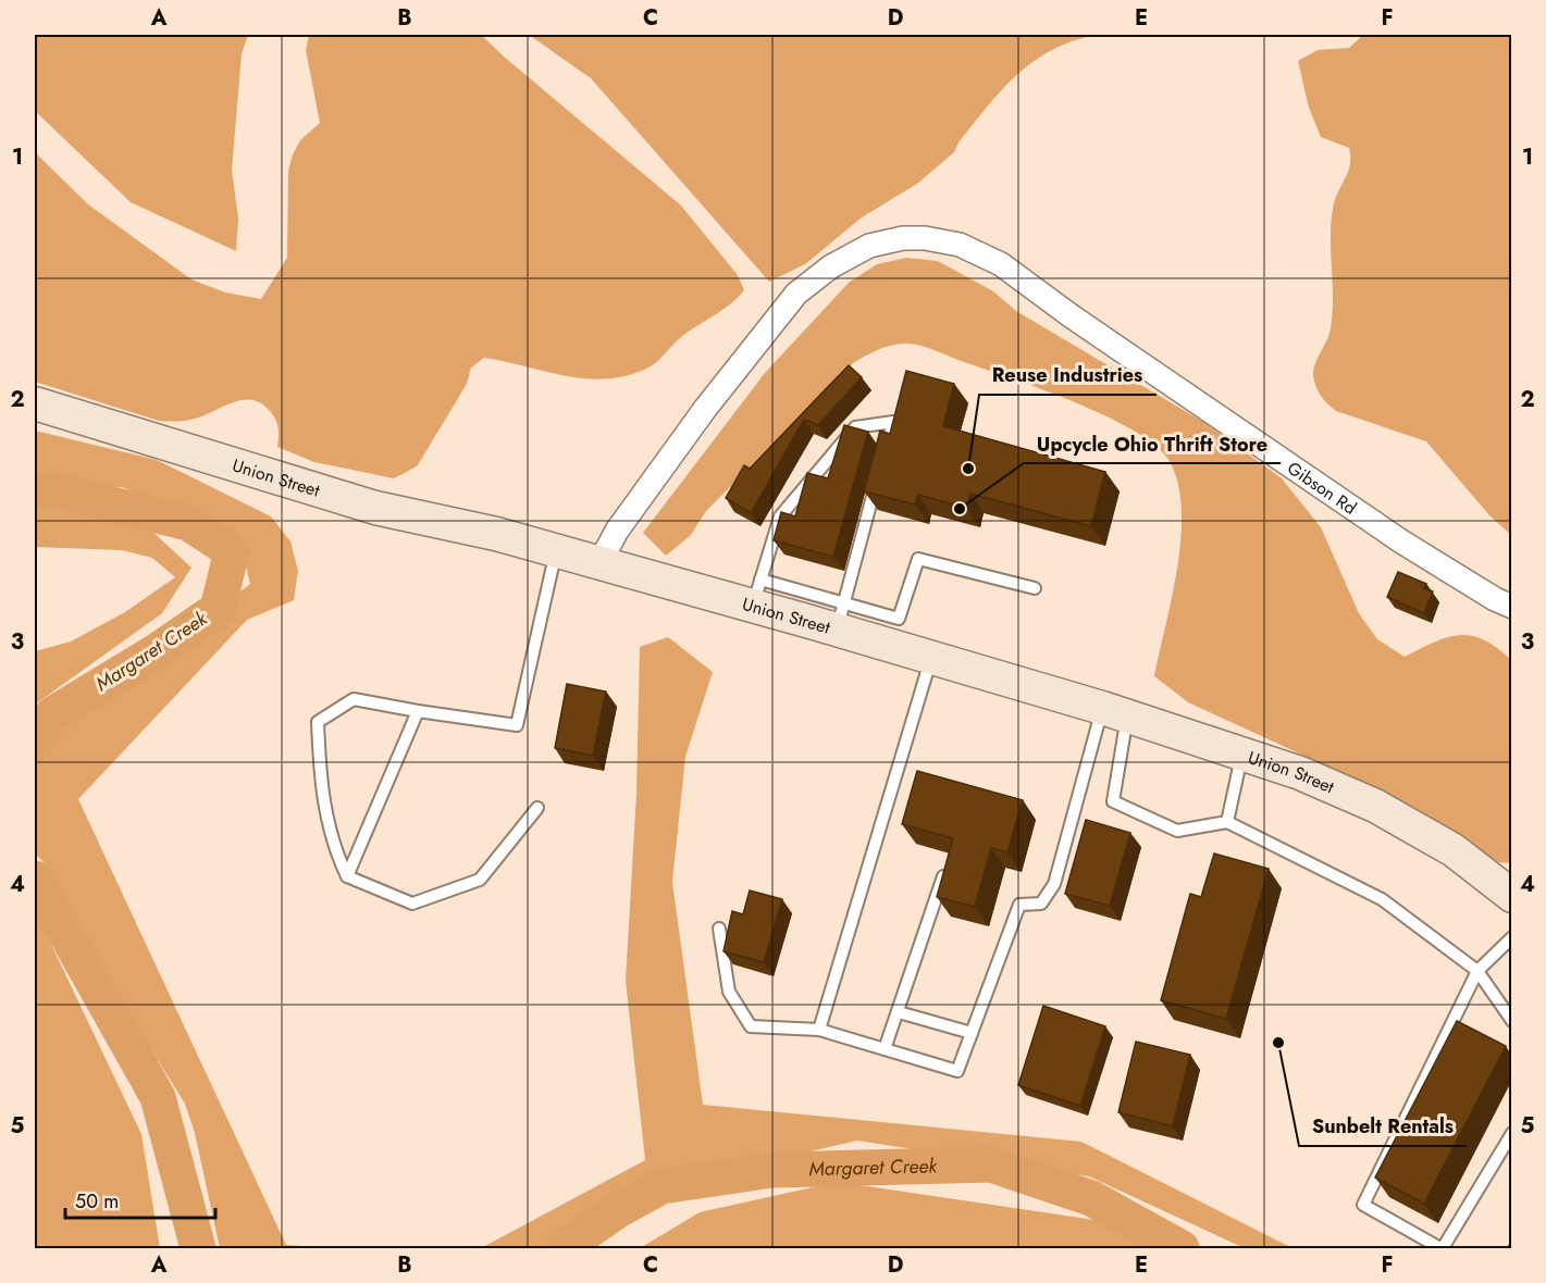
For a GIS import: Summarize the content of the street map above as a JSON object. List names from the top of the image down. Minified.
{"streets":{"main road":["Union Street"],"street":["Gibson Rd"]},"crossings":[["Union Street","Gibson Rd"]],"water":["Margaret Creek"],"places":["Reuse Industries","Upcycle Ohio Thrift Store","Sunbelt Rentals"],"scale_bar":"50 m","grid":{"columns":["A","B","C","D","E","F"],"rows":["1","2","3","4","5"]}}
